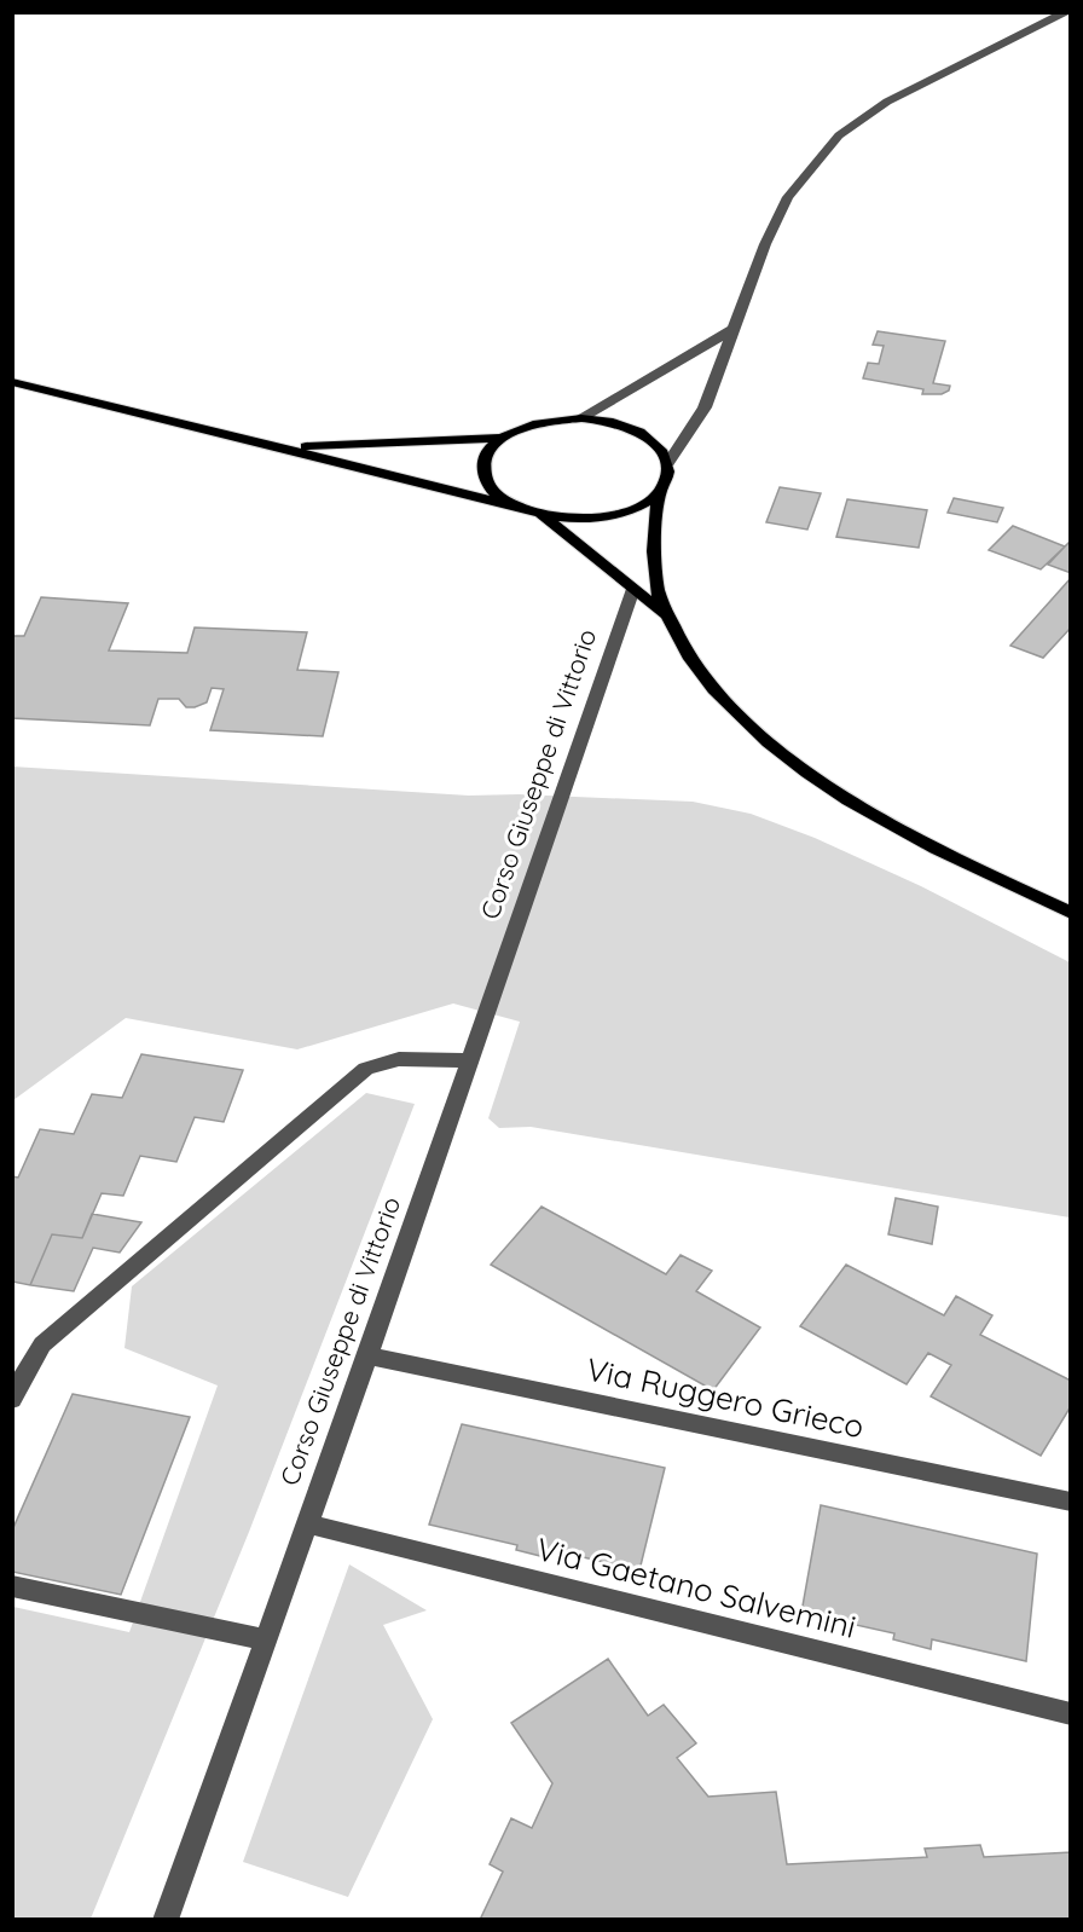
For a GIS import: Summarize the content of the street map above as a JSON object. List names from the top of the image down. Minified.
{"streets":{"street":["Corso Giuseppe di Vittorio","Via Ruggero Grieco","Via Gaetano Salvemini"]},"crossings":[["Corso Giuseppe di Vittorio","Via Ruggero Grieco"],["Corso Giuseppe di Vittorio","Via Gaetano Salvemini"]]}
